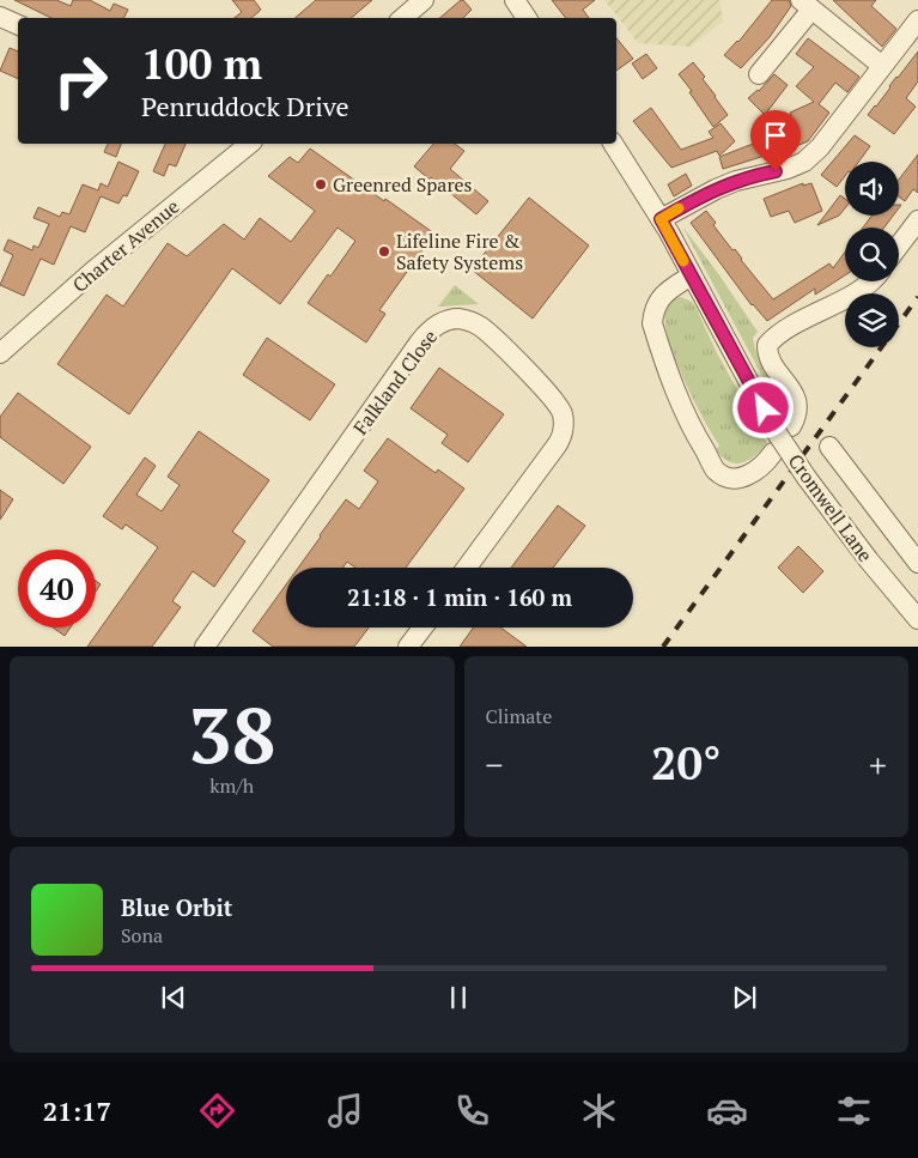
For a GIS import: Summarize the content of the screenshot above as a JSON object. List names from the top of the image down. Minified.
{"streets":{"street":["Charter Avenue","Falkland Close","Cromwell Lane"]},"places":["Greenred Spares","Lifeline Fire & Safety Systems"],"page":{"turn":["100 m","Penruddock Drive"],"limit":"40","trip":"21:18 · 1 min · 160 m","tile":[["38","km/h"],"Climate"],"heat":["−","20°","+"],"song":["Blue Orbit","Sona"],"tabs":"21:17"}}
